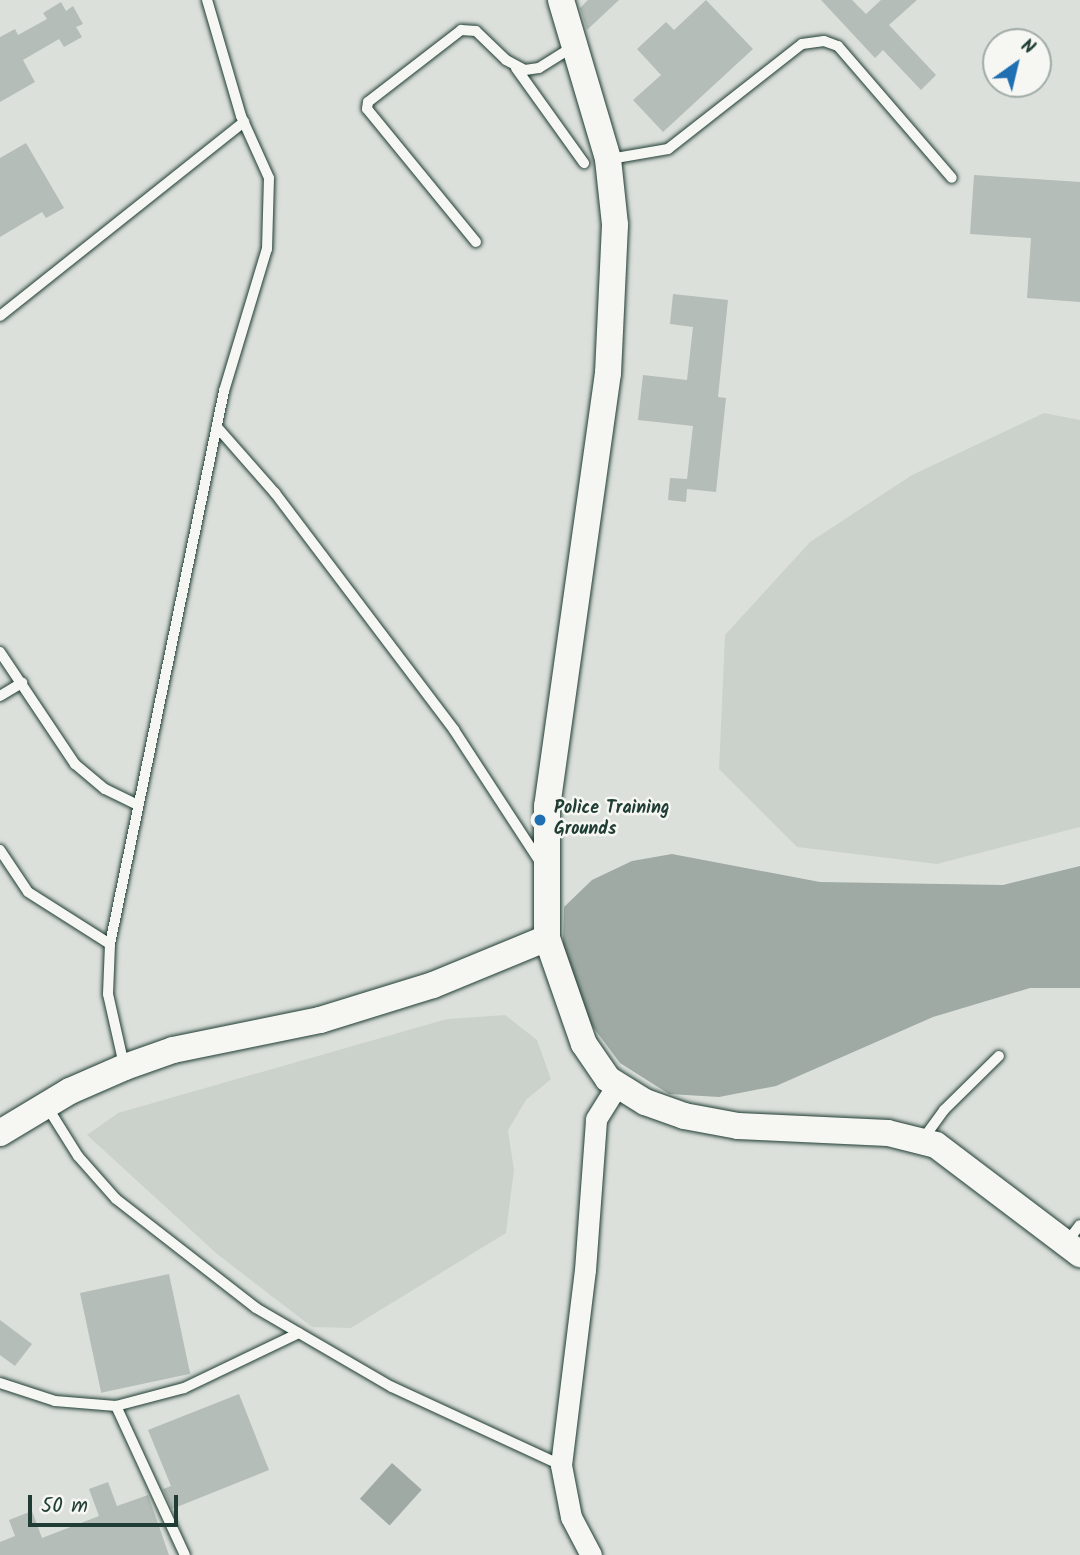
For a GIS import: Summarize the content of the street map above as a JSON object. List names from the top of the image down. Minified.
{"places":["Police Training Grounds"],"scale_bar":"50 m","north":"top right"}
